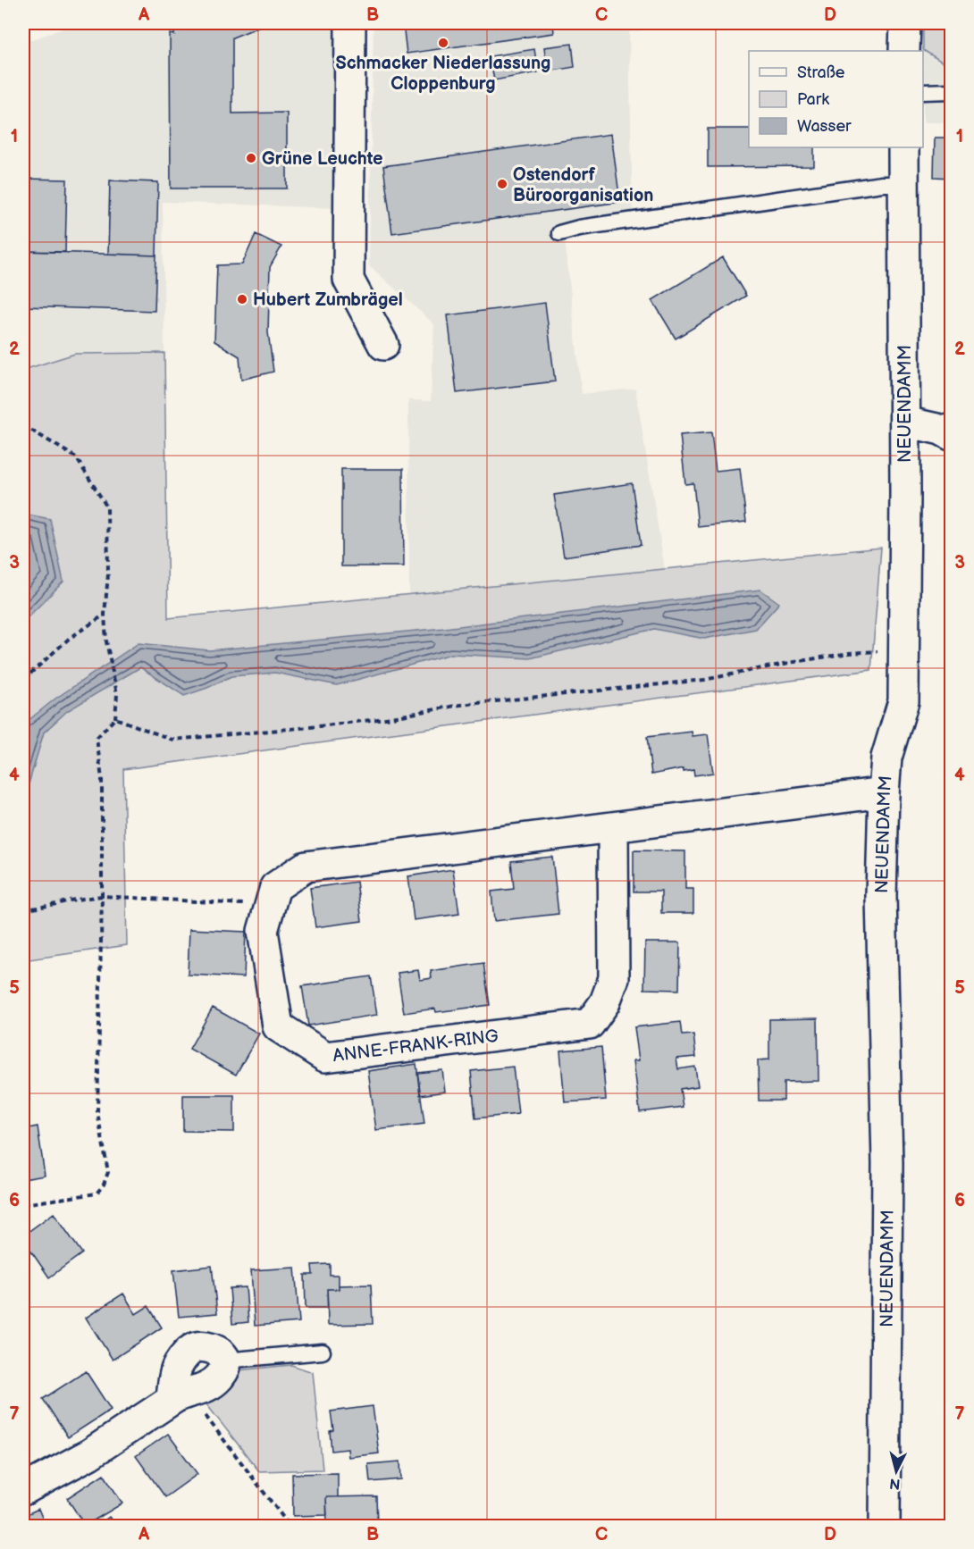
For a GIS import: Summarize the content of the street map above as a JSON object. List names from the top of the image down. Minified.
{"streets":{"street":["NEUENDAMM","ANNE-FRANK-RING"]},"crossings":[["NEUENDAMM","ANNE-FRANK-RING"]],"places":["Schmacker Niederlassung Cloppenburg","Grüne Leuchte","Ostendorf Büroorganisation","Hubert Zumbrägel"],"legend":["Straße","Park","Wasser"],"north":"bottom","grid":{"columns":["A","B","C","D"],"rows":["1","2","3","4","5","6","7"]}}
